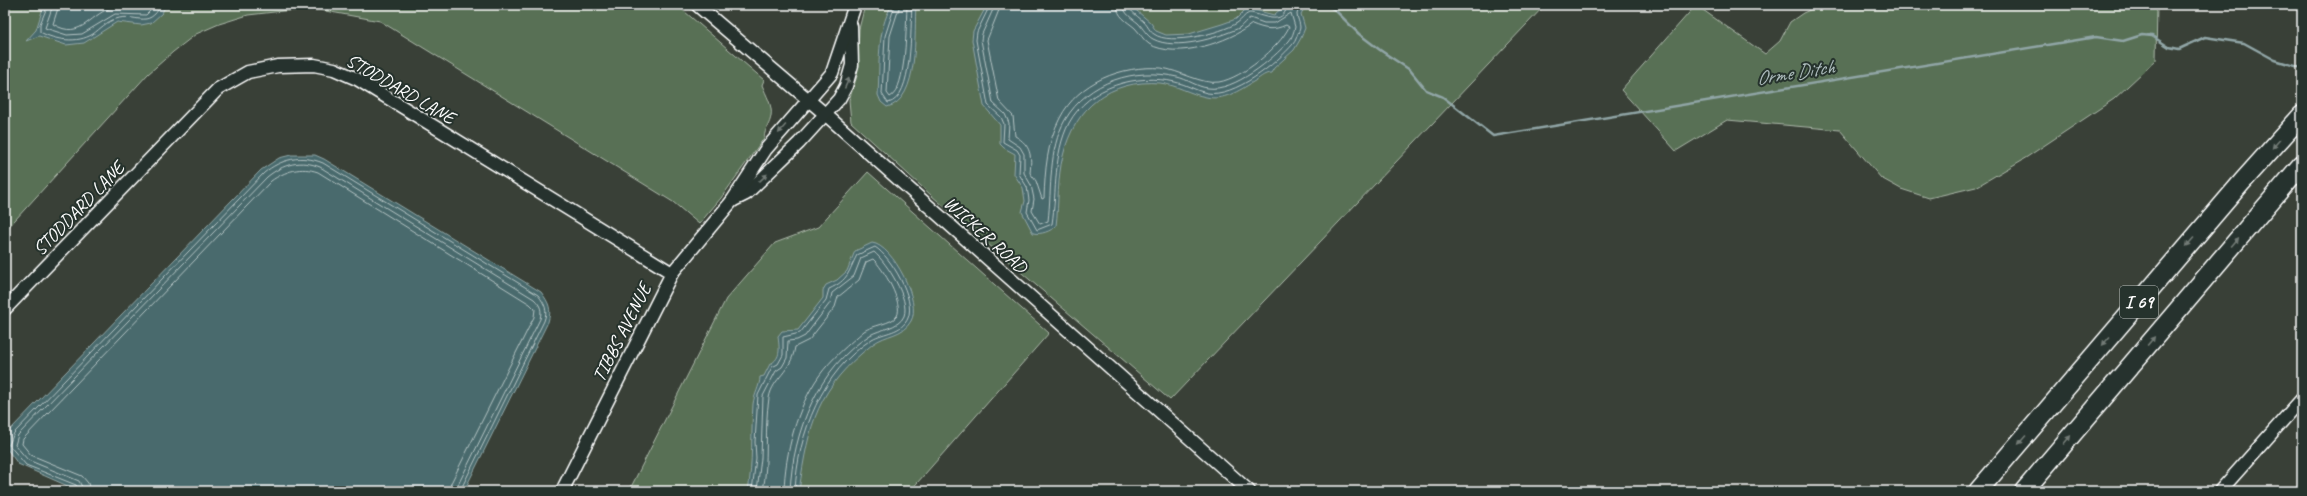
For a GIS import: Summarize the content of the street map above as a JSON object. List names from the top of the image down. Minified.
{"streets":{"highway":["I 69"],"street":["STODDARD LANE","WICKER ROAD","TIBBS AVENUE"]},"crossings":[["STODDARD LANE","TIBBS AVENUE"],["WICKER ROAD","TIBBS AVENUE"]],"water":["Orme Ditch"]}
